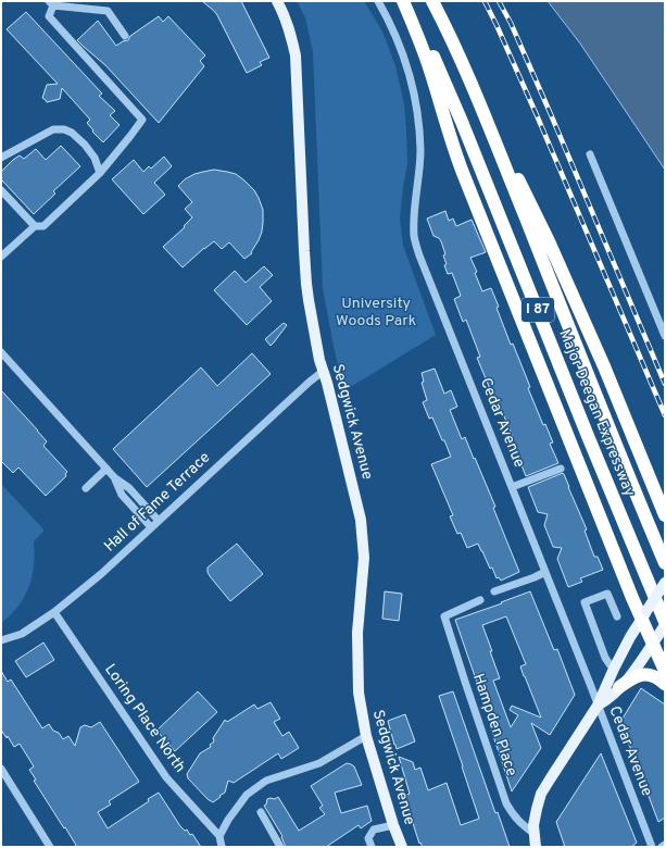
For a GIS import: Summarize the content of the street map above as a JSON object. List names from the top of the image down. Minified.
{"streets":{"highway":["I 87","Major Deegan Expressway"],"main road":["Sedgwick Avenue"],"street":["Cedar Avenue","Hall of Fame Terrace","Loring Place North","Hampden Place"]},"crossings":[["Sedgwick Avenue","Hall of Fame Terrace"],["Hall of Fame Terrace","Loring Place North"]],"parks":["University Woods Park"]}
